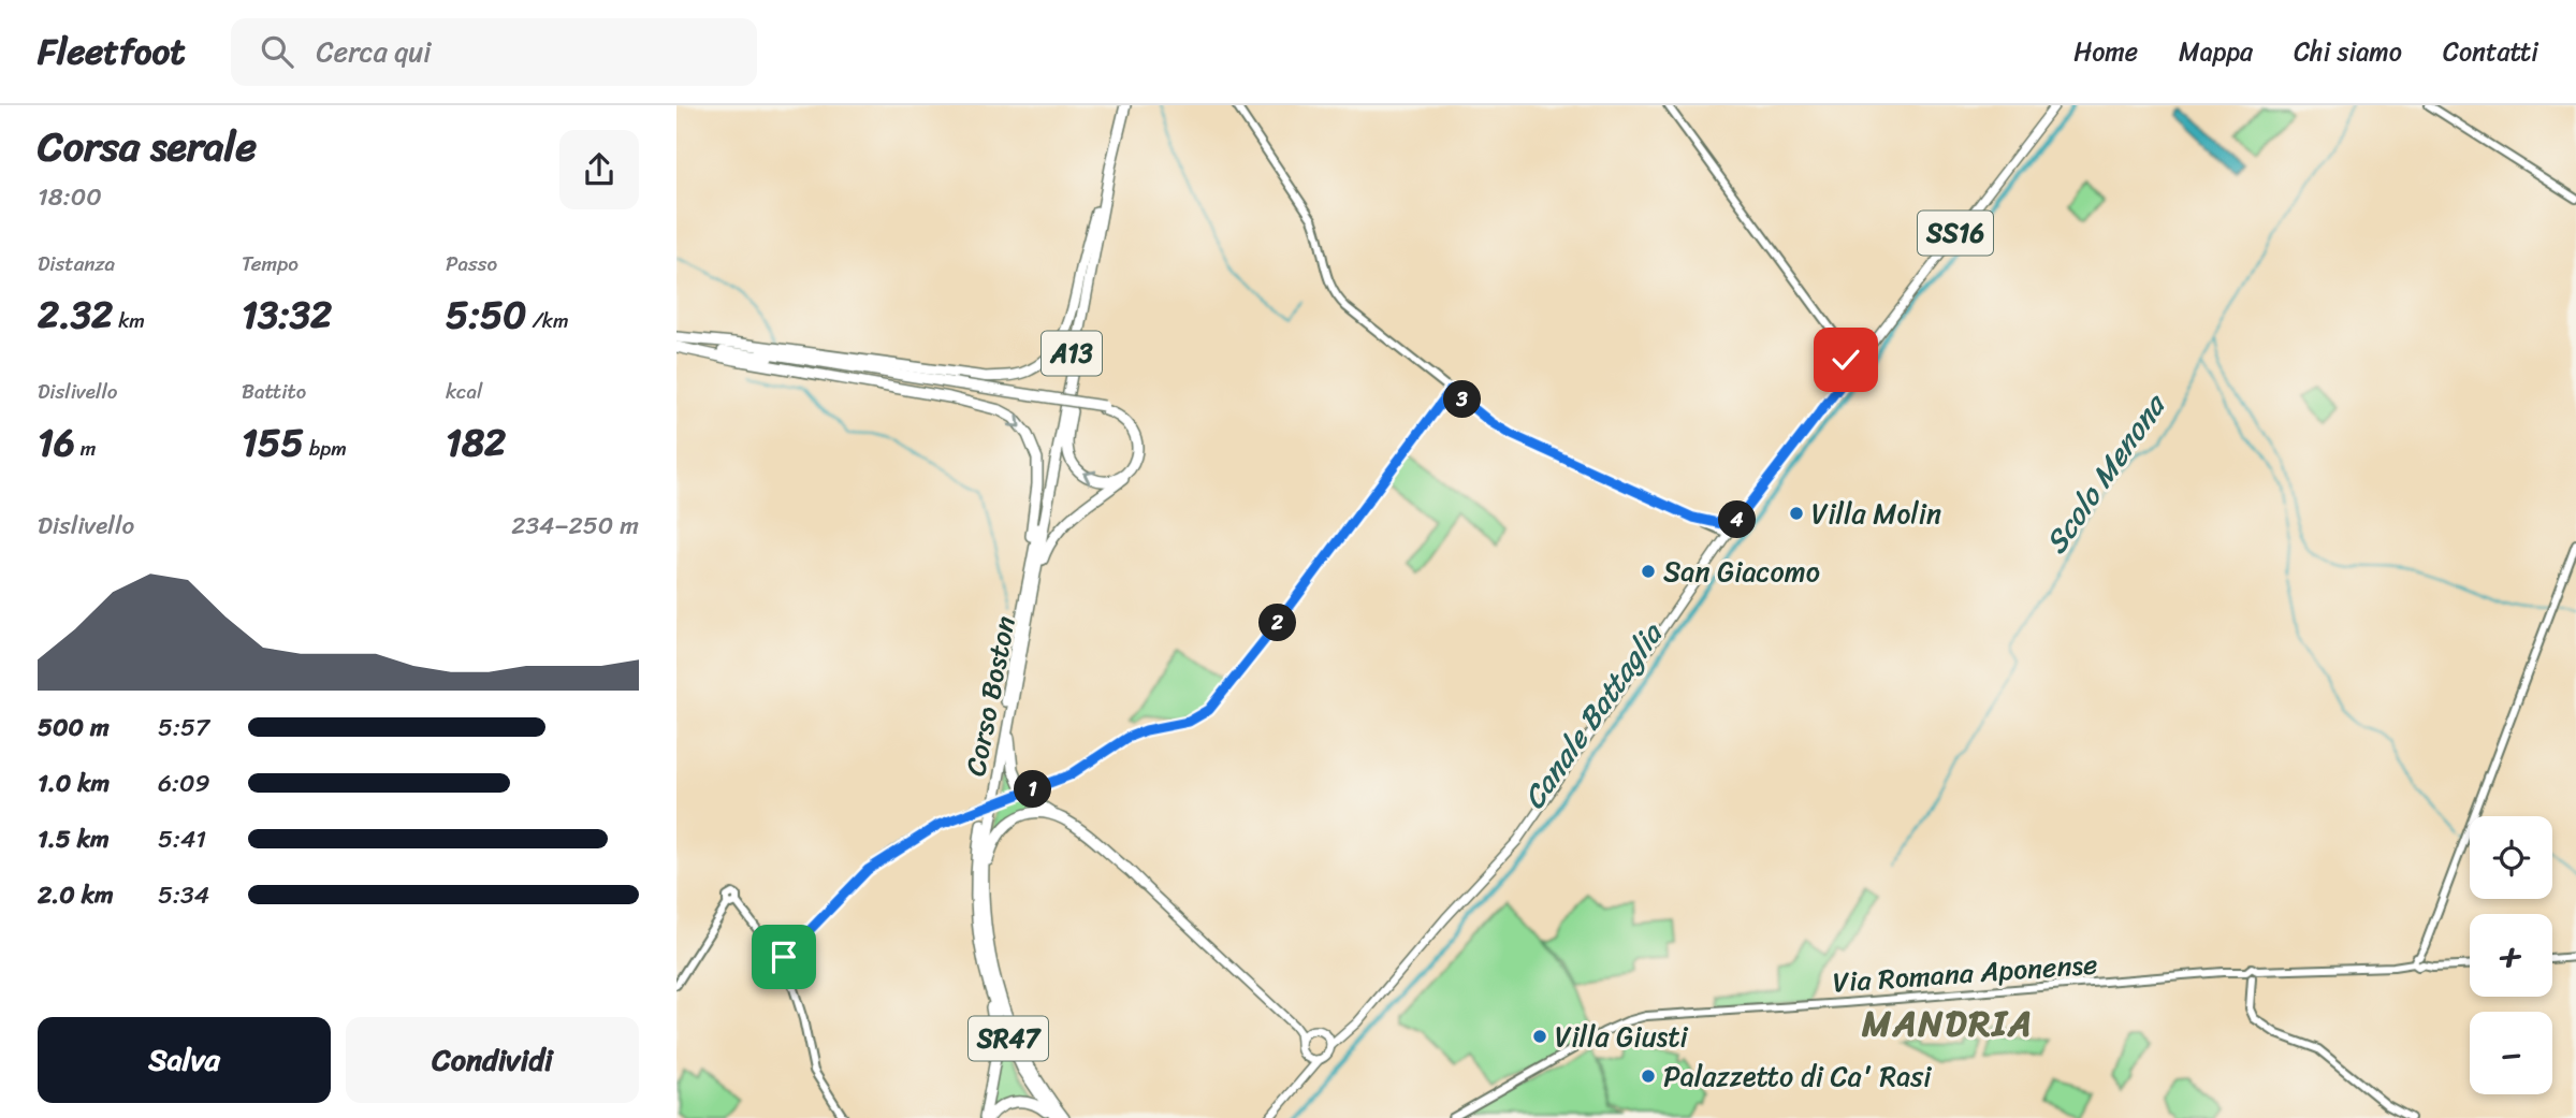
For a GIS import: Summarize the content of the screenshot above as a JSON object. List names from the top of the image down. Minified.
{"streets":{"highway":["A13","Corso Boston","SR47"],"main road":["SS16"],"street":["Via Romana Aponense"]},"crossings":[["A13","Corso Boston"],["Corso Boston","SR47"]],"districts":["MANDRIA"],"water":["Scolo Menona","Canale Battaglia"],"places":["Villa Molin","San Giacomo","Villa Giusti","Palazzetto di Ca' Rasi"],"page":{"header":"Fleetfoot","search":"Cerca qui","nav":["Home","Mappa","Chi siamo","Contatti"],"heading":["Corsa serale","18:00"],"stats":[["Distanza","2.32 km"],["Tempo","13:32"],["Passo","5:50 /km"],["Dislivello","16 m"],["Battito","155 bpm"],["kcal","182"]],"pins":["3","4","2","1"],"chart":["Dislivello","234–250 m"],"list":[{"name":"500 m","note":"5:57"},{"name":"1.0 km","note":"6:09"},{"name":"1.5 km","note":"5:41"},{"name":"2.0 km","note":"5:34"}],"map_buttons":["+","−"],"buttons":["Salva","Condividi"]}}
